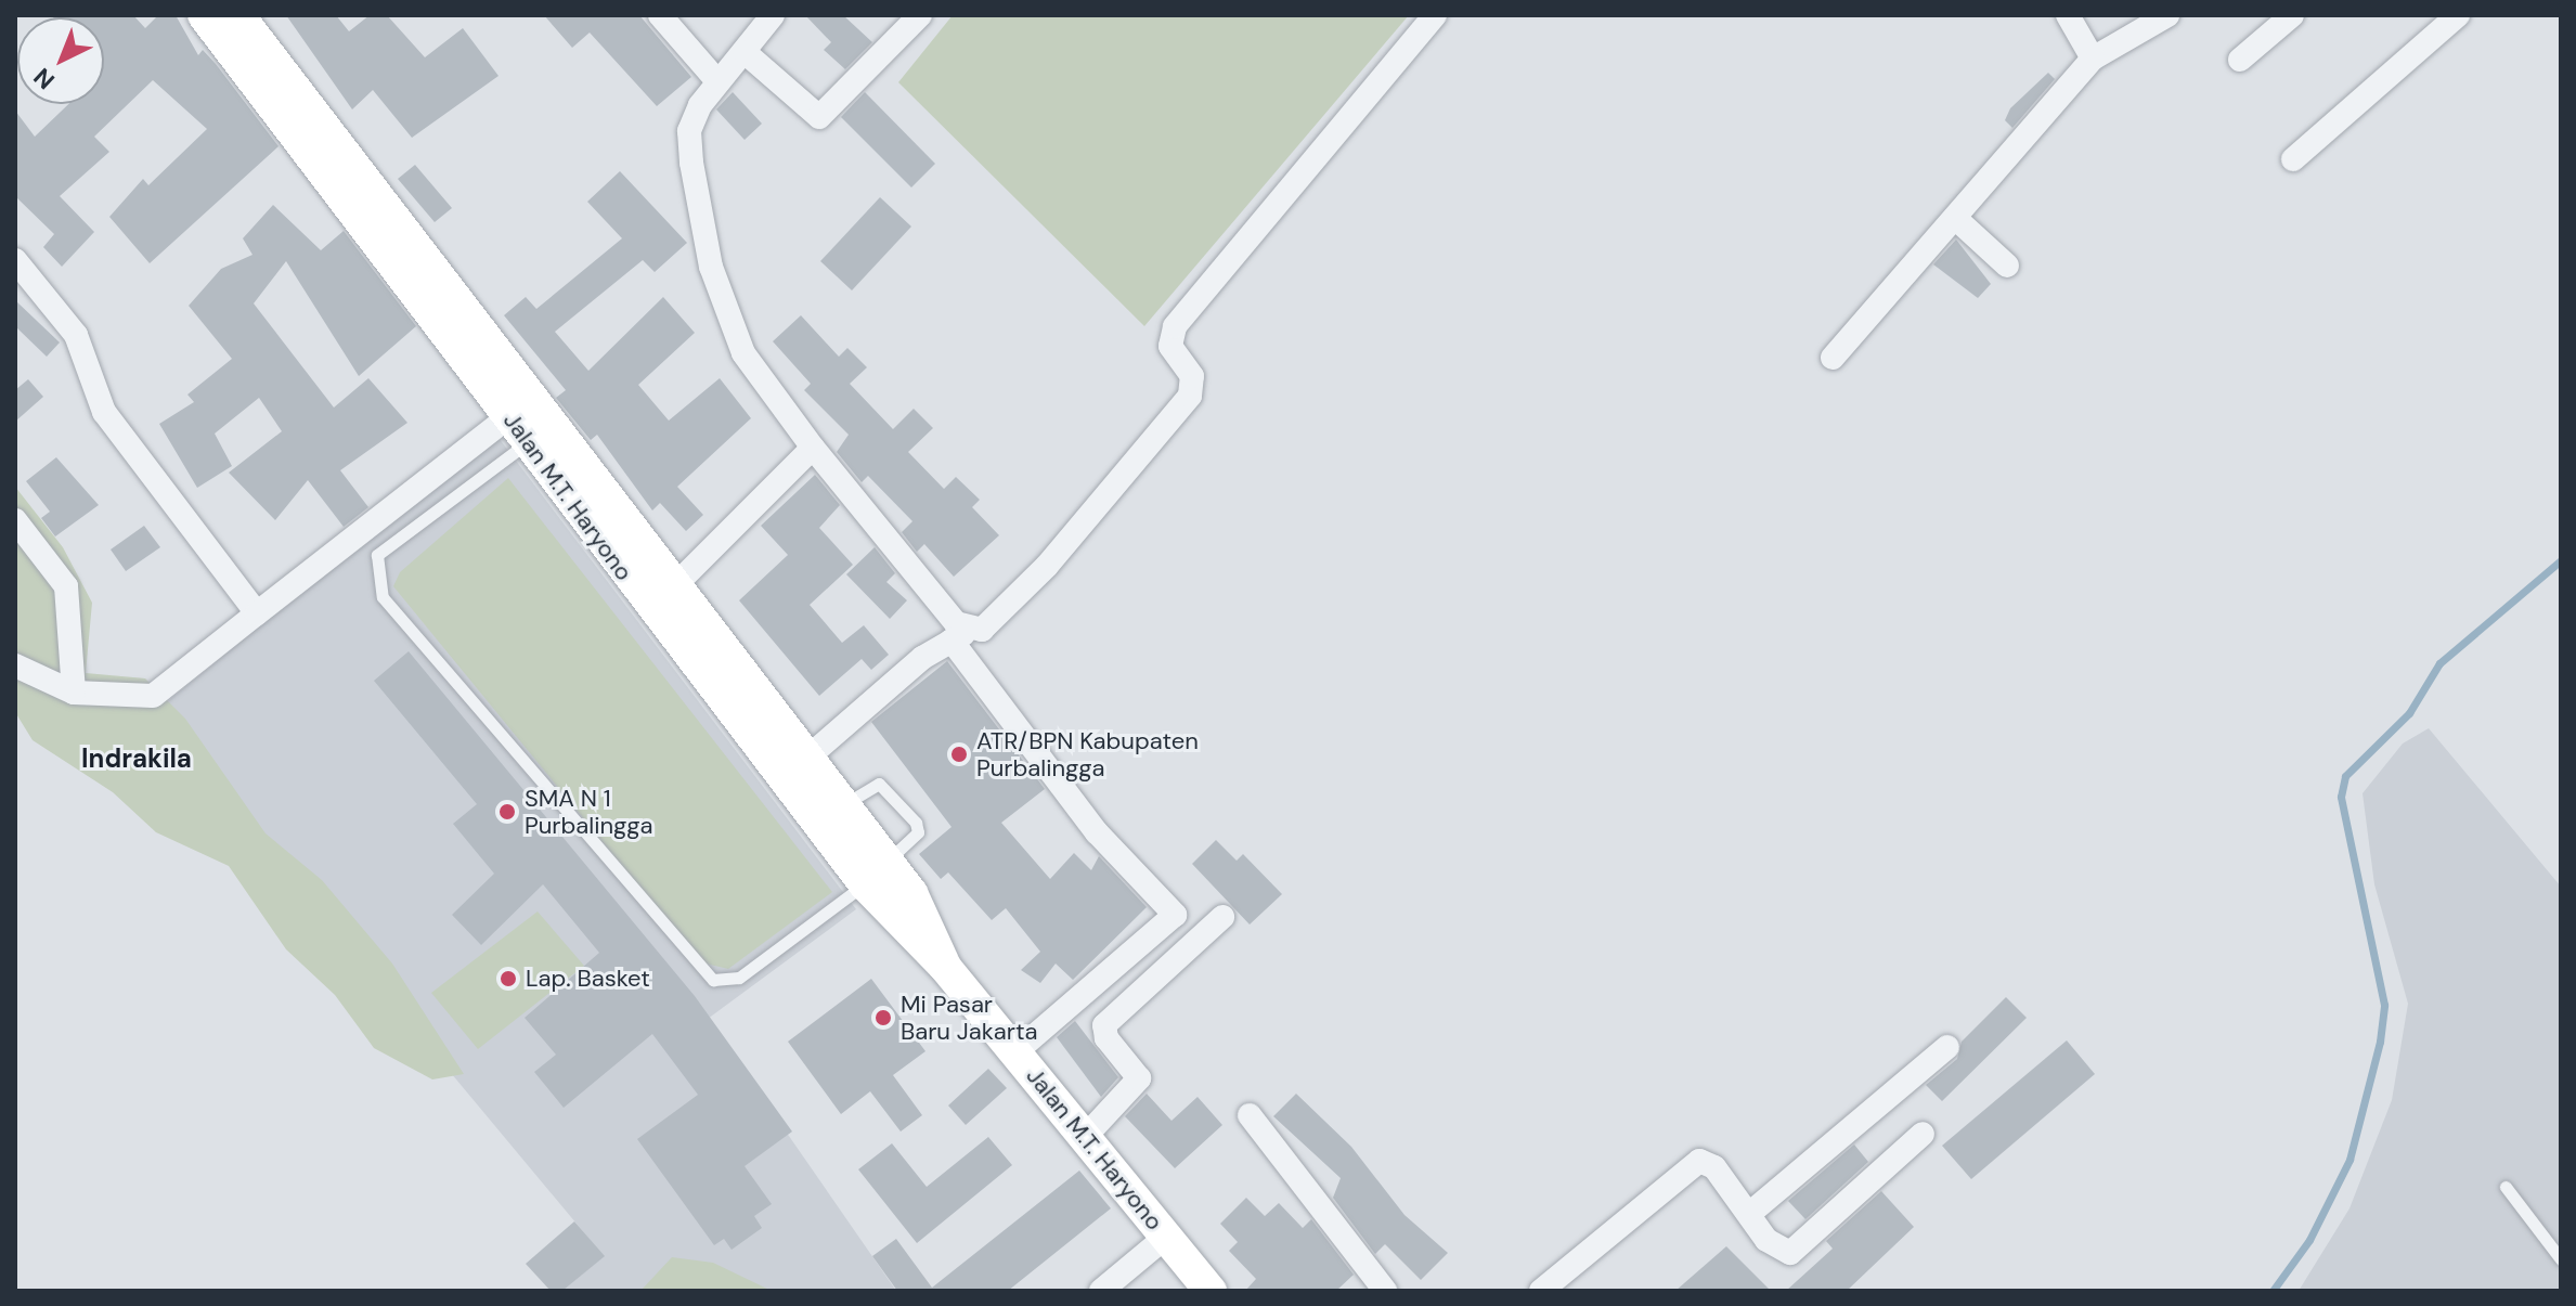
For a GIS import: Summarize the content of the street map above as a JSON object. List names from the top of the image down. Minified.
{"streets":{"main road":["Jalan M.T. Haryono"]},"districts":["Indrakila"],"places":["ATR/BPN Kabupaten Purbalingga","SMA N 1 Purbalingga","Lap. Basket","Mi Pasar Baru Jakarta"],"north":"bottom left"}
